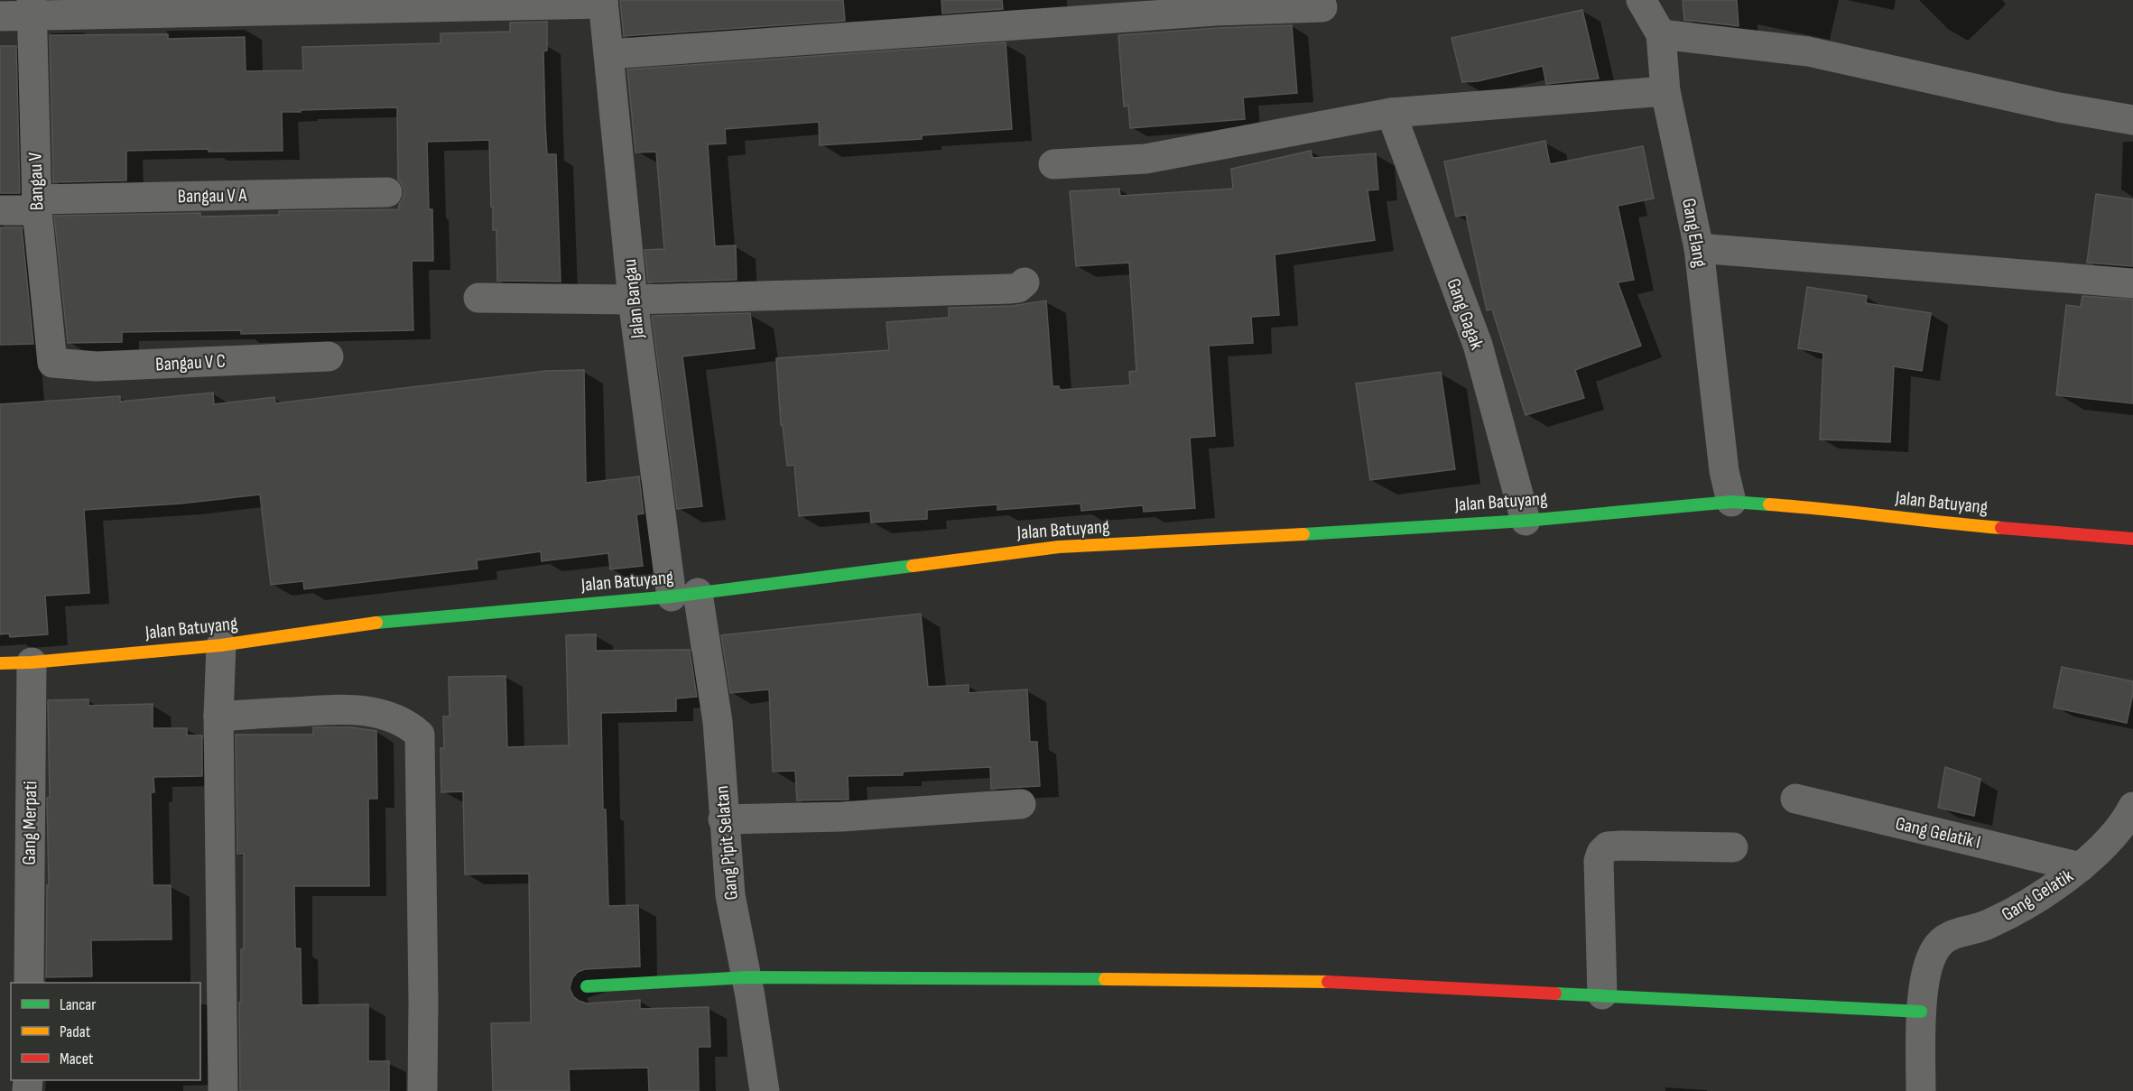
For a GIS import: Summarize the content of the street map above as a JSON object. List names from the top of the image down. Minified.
{"streets":{"street":["Bangau V","Bangau V A","Gang Elang","Jalan Bangau","Gang Gagak","Bangau V C","Jalan Batuyang","Gang Merpati","Gang Gelatik I","Gang Pipit Selatan","Gang Gelatik"]},"crossings":[["Bangau V","Bangau V A"],["Bangau V","Bangau V C"],["Gang Elang","Jalan Batuyang"],["Jalan Bangau","Jalan Batuyang"],["Jalan Bangau","Gang Pipit Selatan"],["Gang Gagak","Jalan Batuyang"],["Jalan Batuyang","Gang Merpati"],["Jalan Batuyang","Gang Pipit Selatan"],["Gang Gelatik I","Gang Gelatik"]],"legend":["Lancar","Padat","Macet"]}
